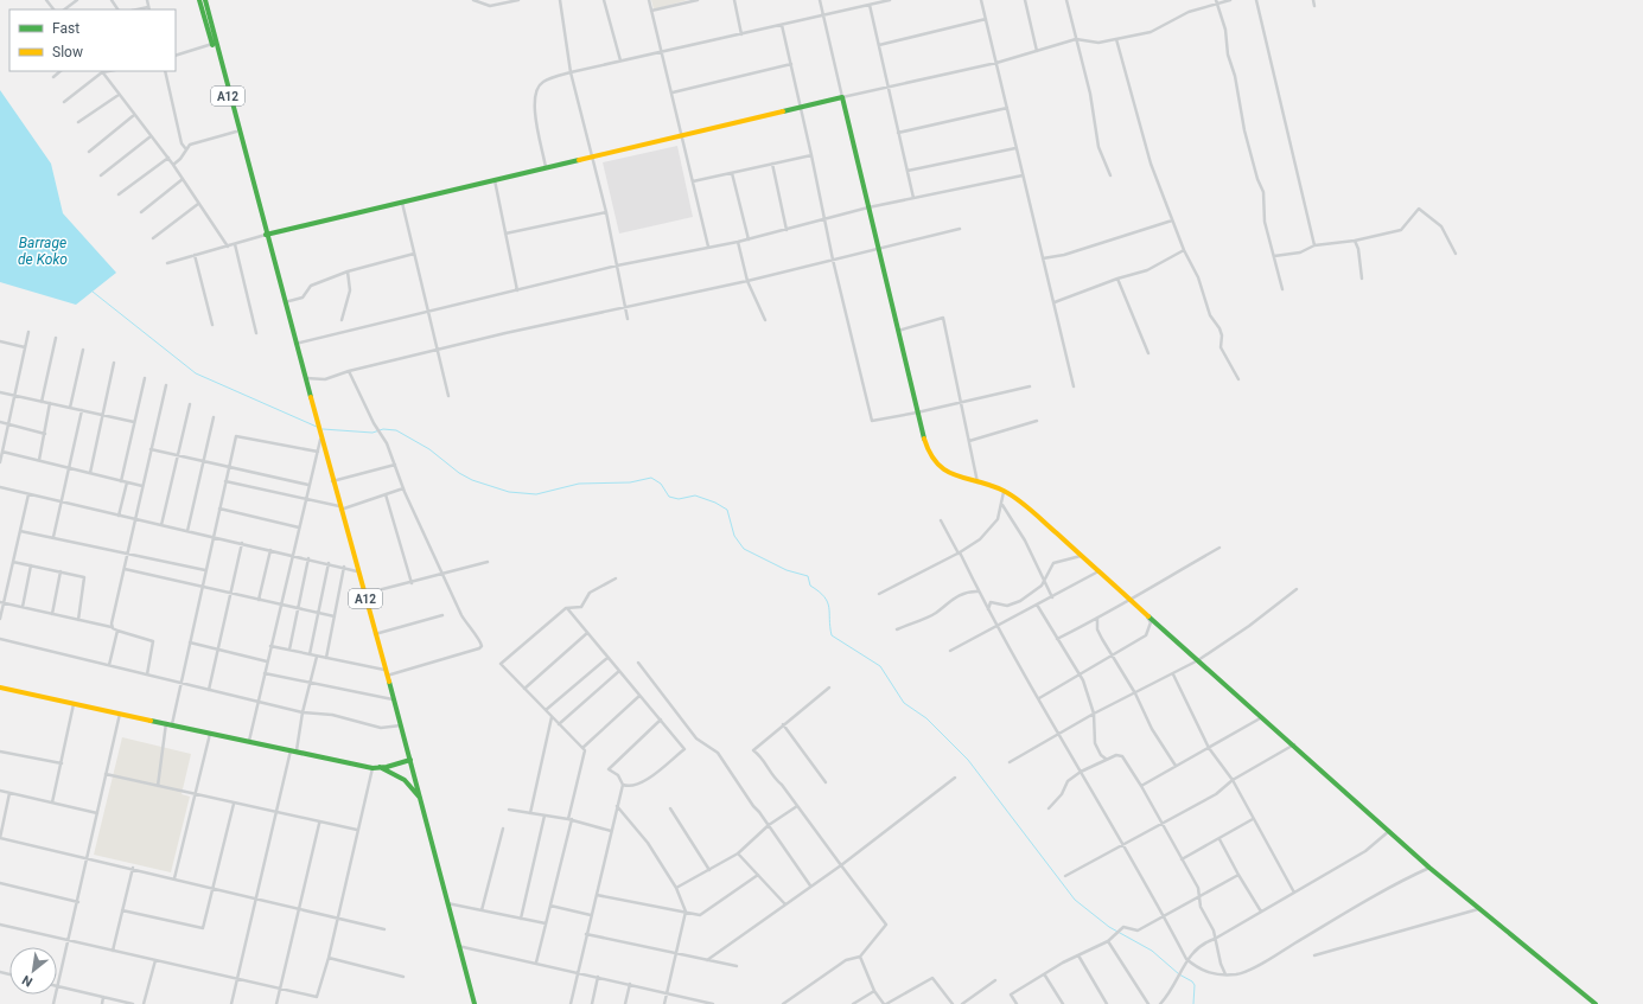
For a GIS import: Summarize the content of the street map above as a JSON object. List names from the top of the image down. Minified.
{"streets":{"street":["A12"]},"water":["Barrage de Koko"],"legend":["Fast","Slow"],"north":"bottom left"}
